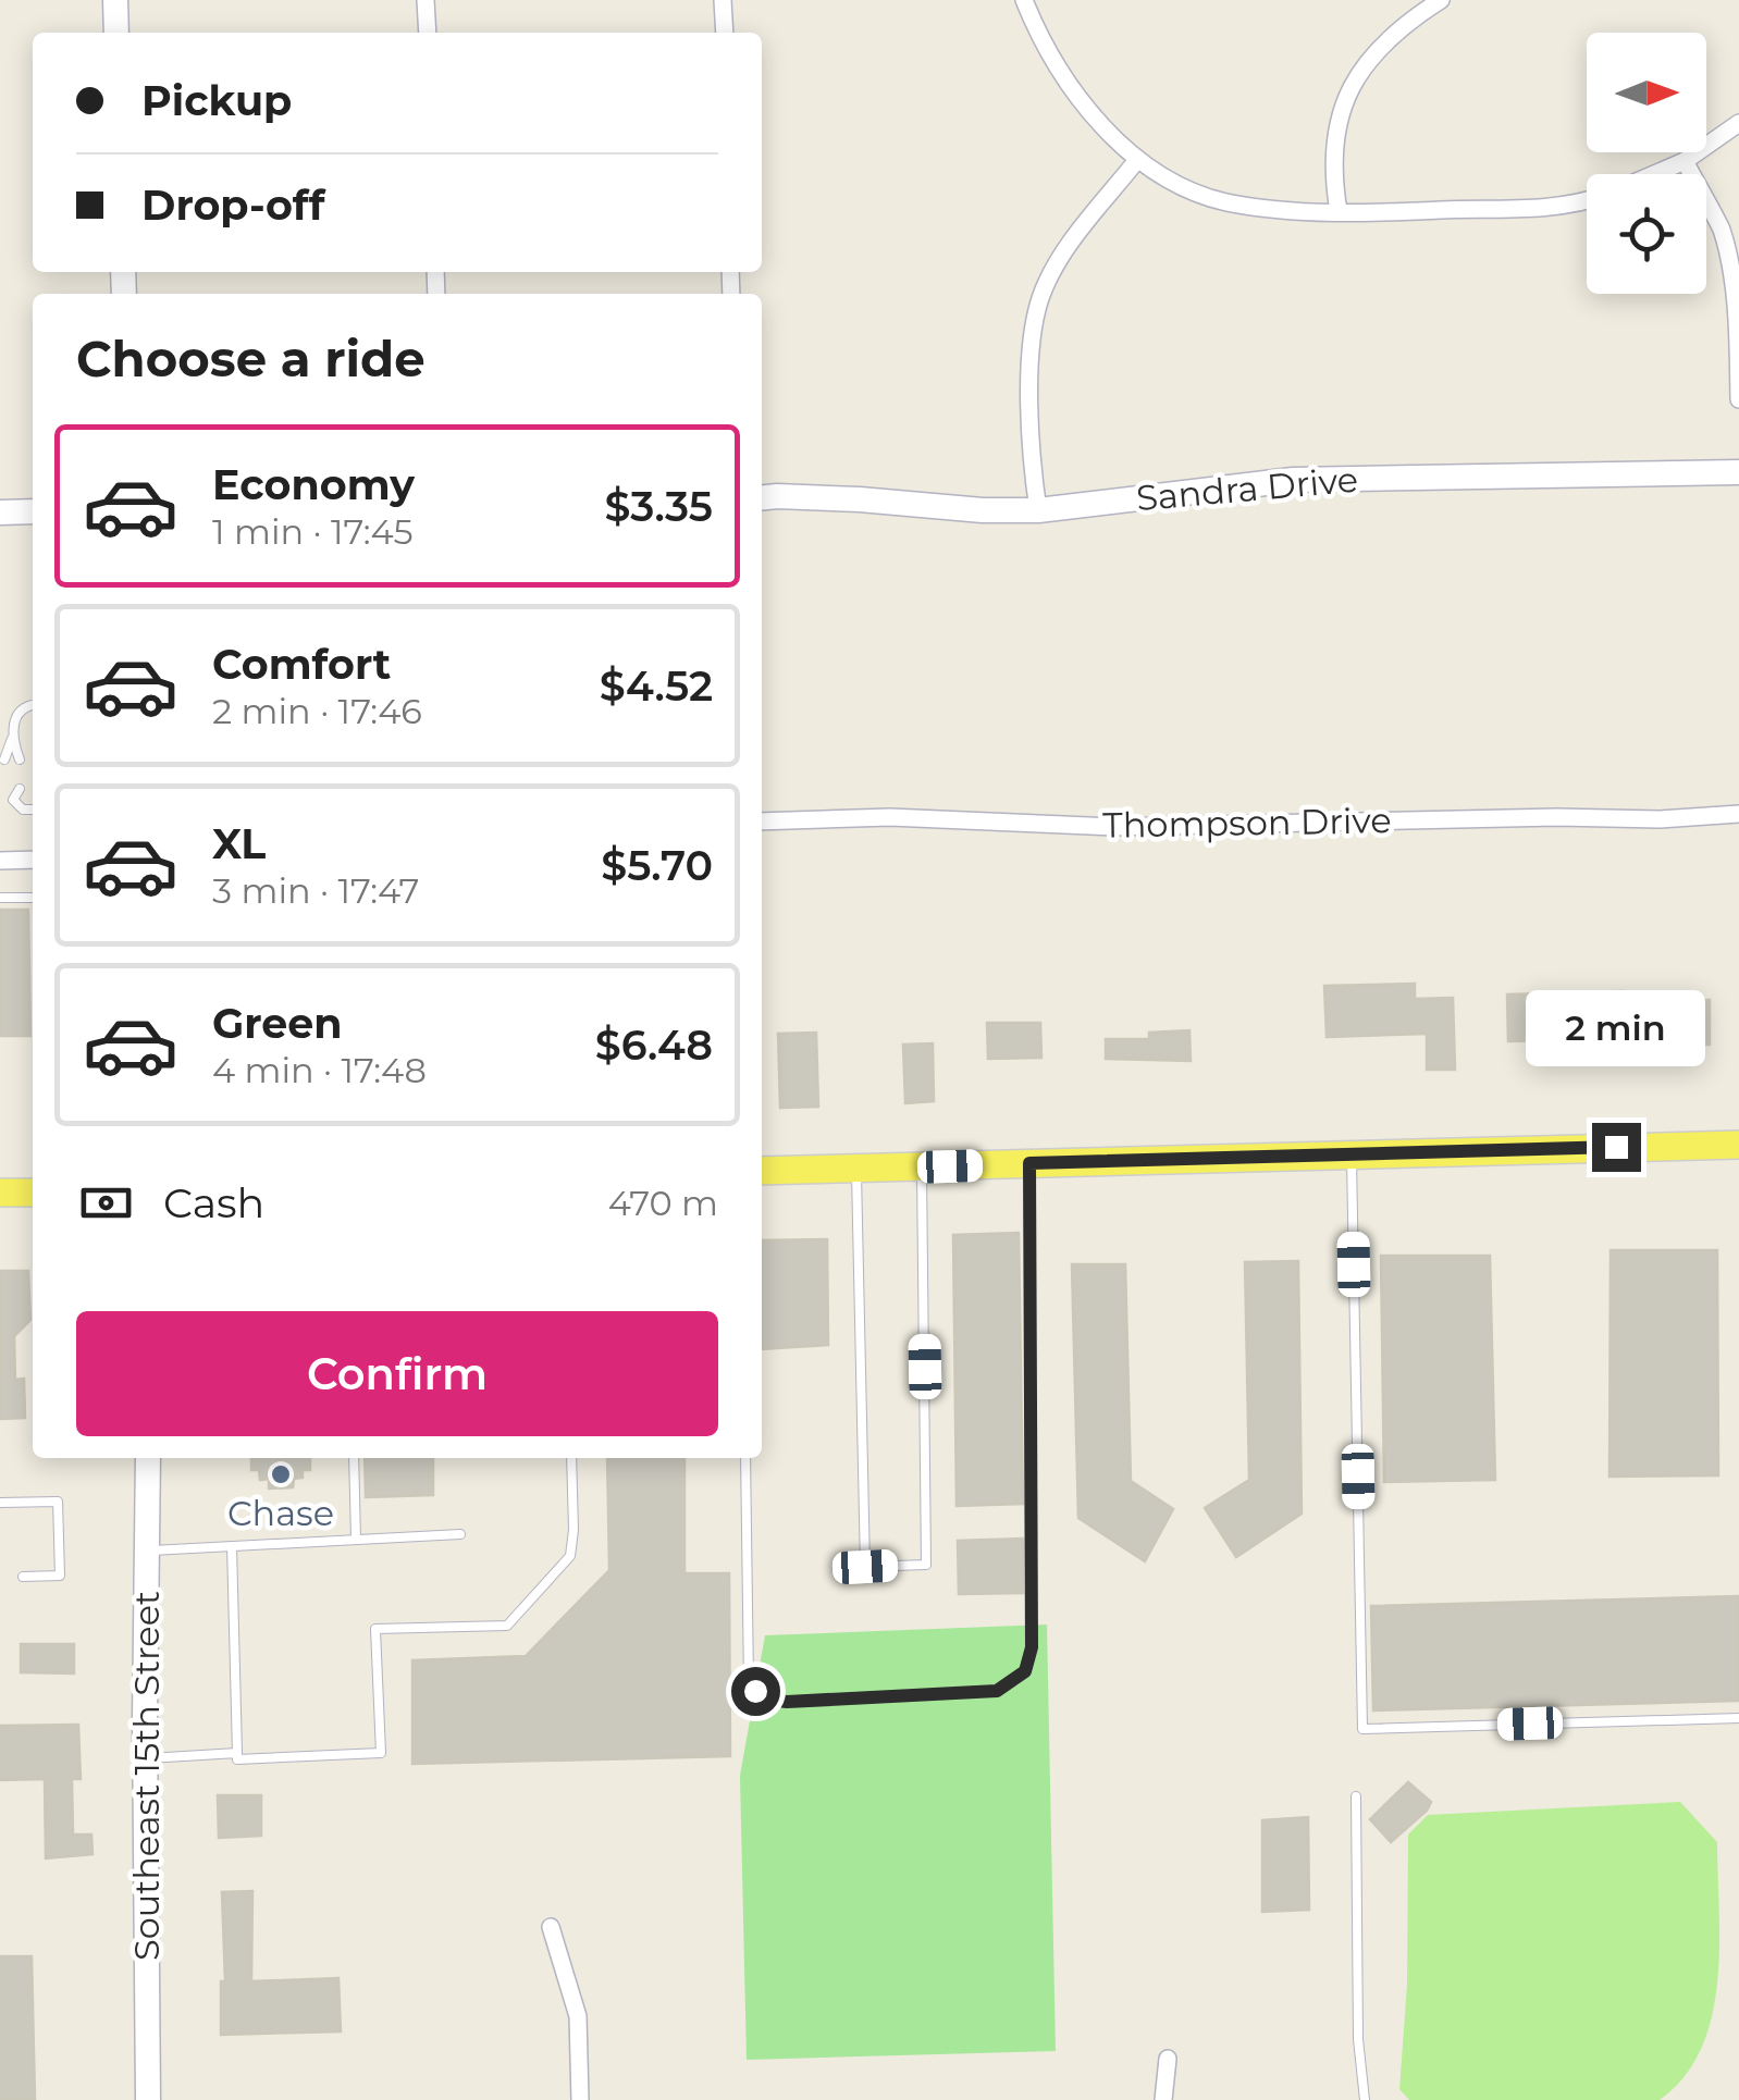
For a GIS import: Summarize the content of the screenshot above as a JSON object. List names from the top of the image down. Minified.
{"streets":{"street":["Sandra Drive","Thompson Drive","Southeast 15th Street"]},"places":["Chase"],"north":"right","page":{"banner":["Pickup","Drop-off"],"heading":"Choose a ride","list":[{"name":"Economy","note":"1 min · 17:45","value":"$3.35"},{"name":"Comfort","note":"2 min · 17:46","value":"$4.52"},{"name":"XL","note":"3 min · 17:47","value":"$5.70"},{"name":"Green","note":"4 min · 17:48","value":"$6.48"}],"bubble":"2 min","pay":["Cash","470 m"],"buttons":"Confirm"}}
